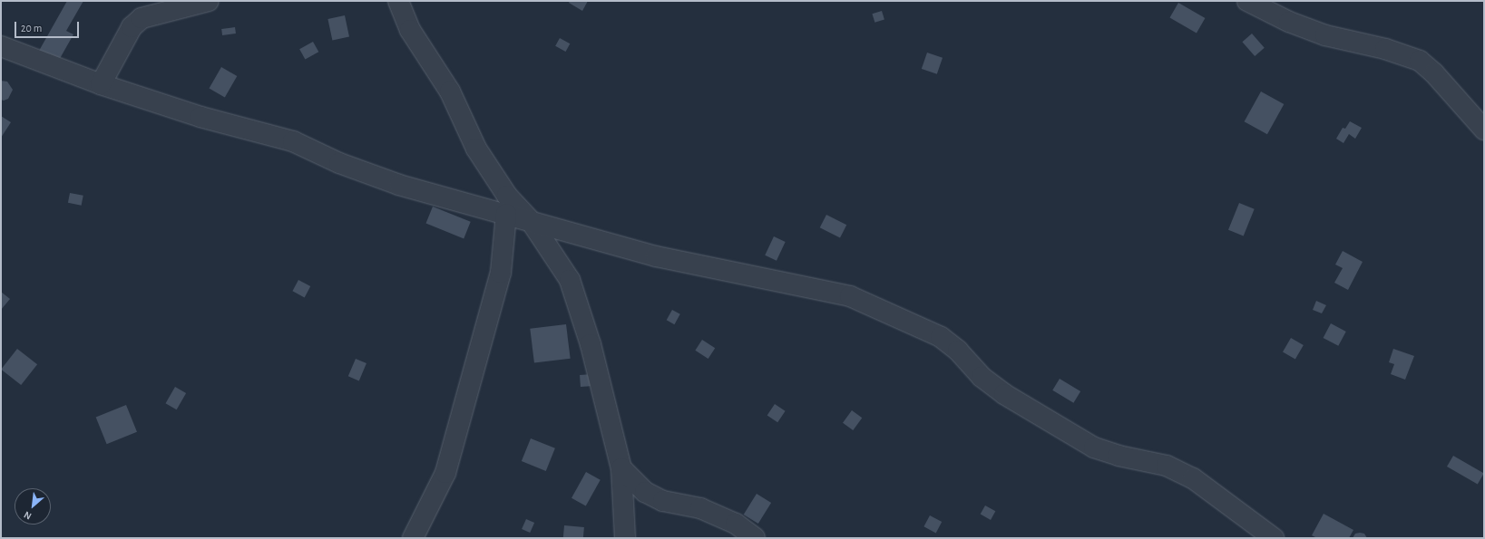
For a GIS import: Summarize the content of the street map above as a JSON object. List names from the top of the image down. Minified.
{"scale_bar":"20 m","north":"bottom left"}
